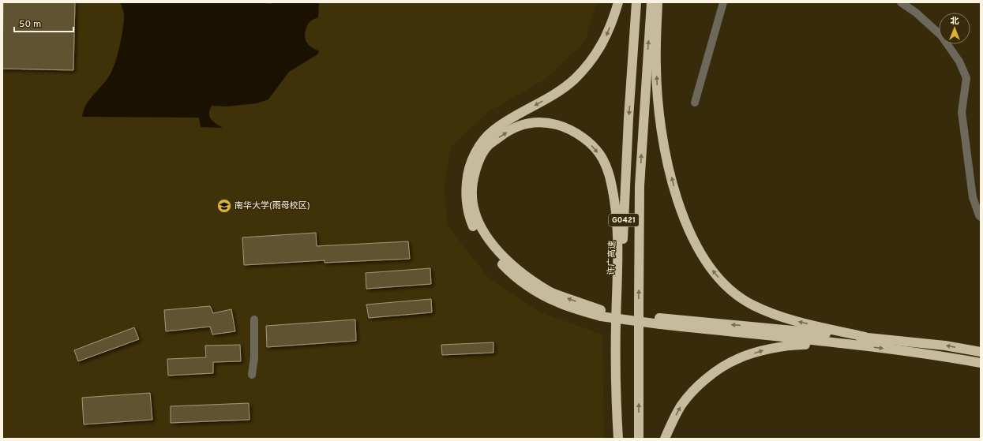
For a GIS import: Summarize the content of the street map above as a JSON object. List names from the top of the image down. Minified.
{"streets":{"highway":["G0421","许广高速"]},"places":{"school or university":["南华大学(雨母校区)"]},"scale_bar":"50 m","north":"top"}
